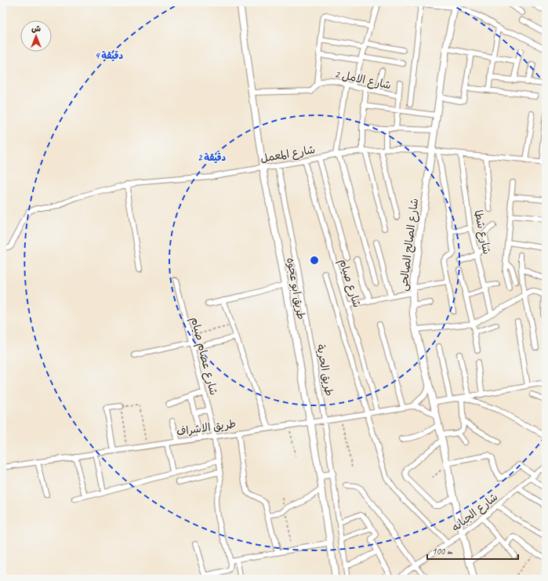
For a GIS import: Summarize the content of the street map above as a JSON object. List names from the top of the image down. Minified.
{"streets":{"street":["شارع الامل 2","شارع المعمل","شارع شطا","شارع الصالح الصالحى","شارع صيام","طريق ابو عجوه","شارع عصام صيام","طريق الحرية","طريق الاشراف","شارع الجبانه"]},"crossings":[["شارع المعمل","شارع شطا"],["شارع المعمل","شارع الصالح الصالحى"],["شارع المعمل","شارع صيام"],["شارع المعمل","طريق ابو عجوه"],["شارع المعمل","طريق الحرية"],["شارع الصالح الصالحى","طريق الاشراف"],["شارع الصالح الصالحى","شارع الجبانه"],["شارع صيام","طريق الاشراف"],["طريق ابو عجوه","طريق الاشراف"],["شارع عصام صيام","طريق الاشراف"],["طريق الحرية","طريق الاشراف"]],"scale_bar":"100 m","north":"top","rings":["4 دقيقة","2 دقيقة"]}
